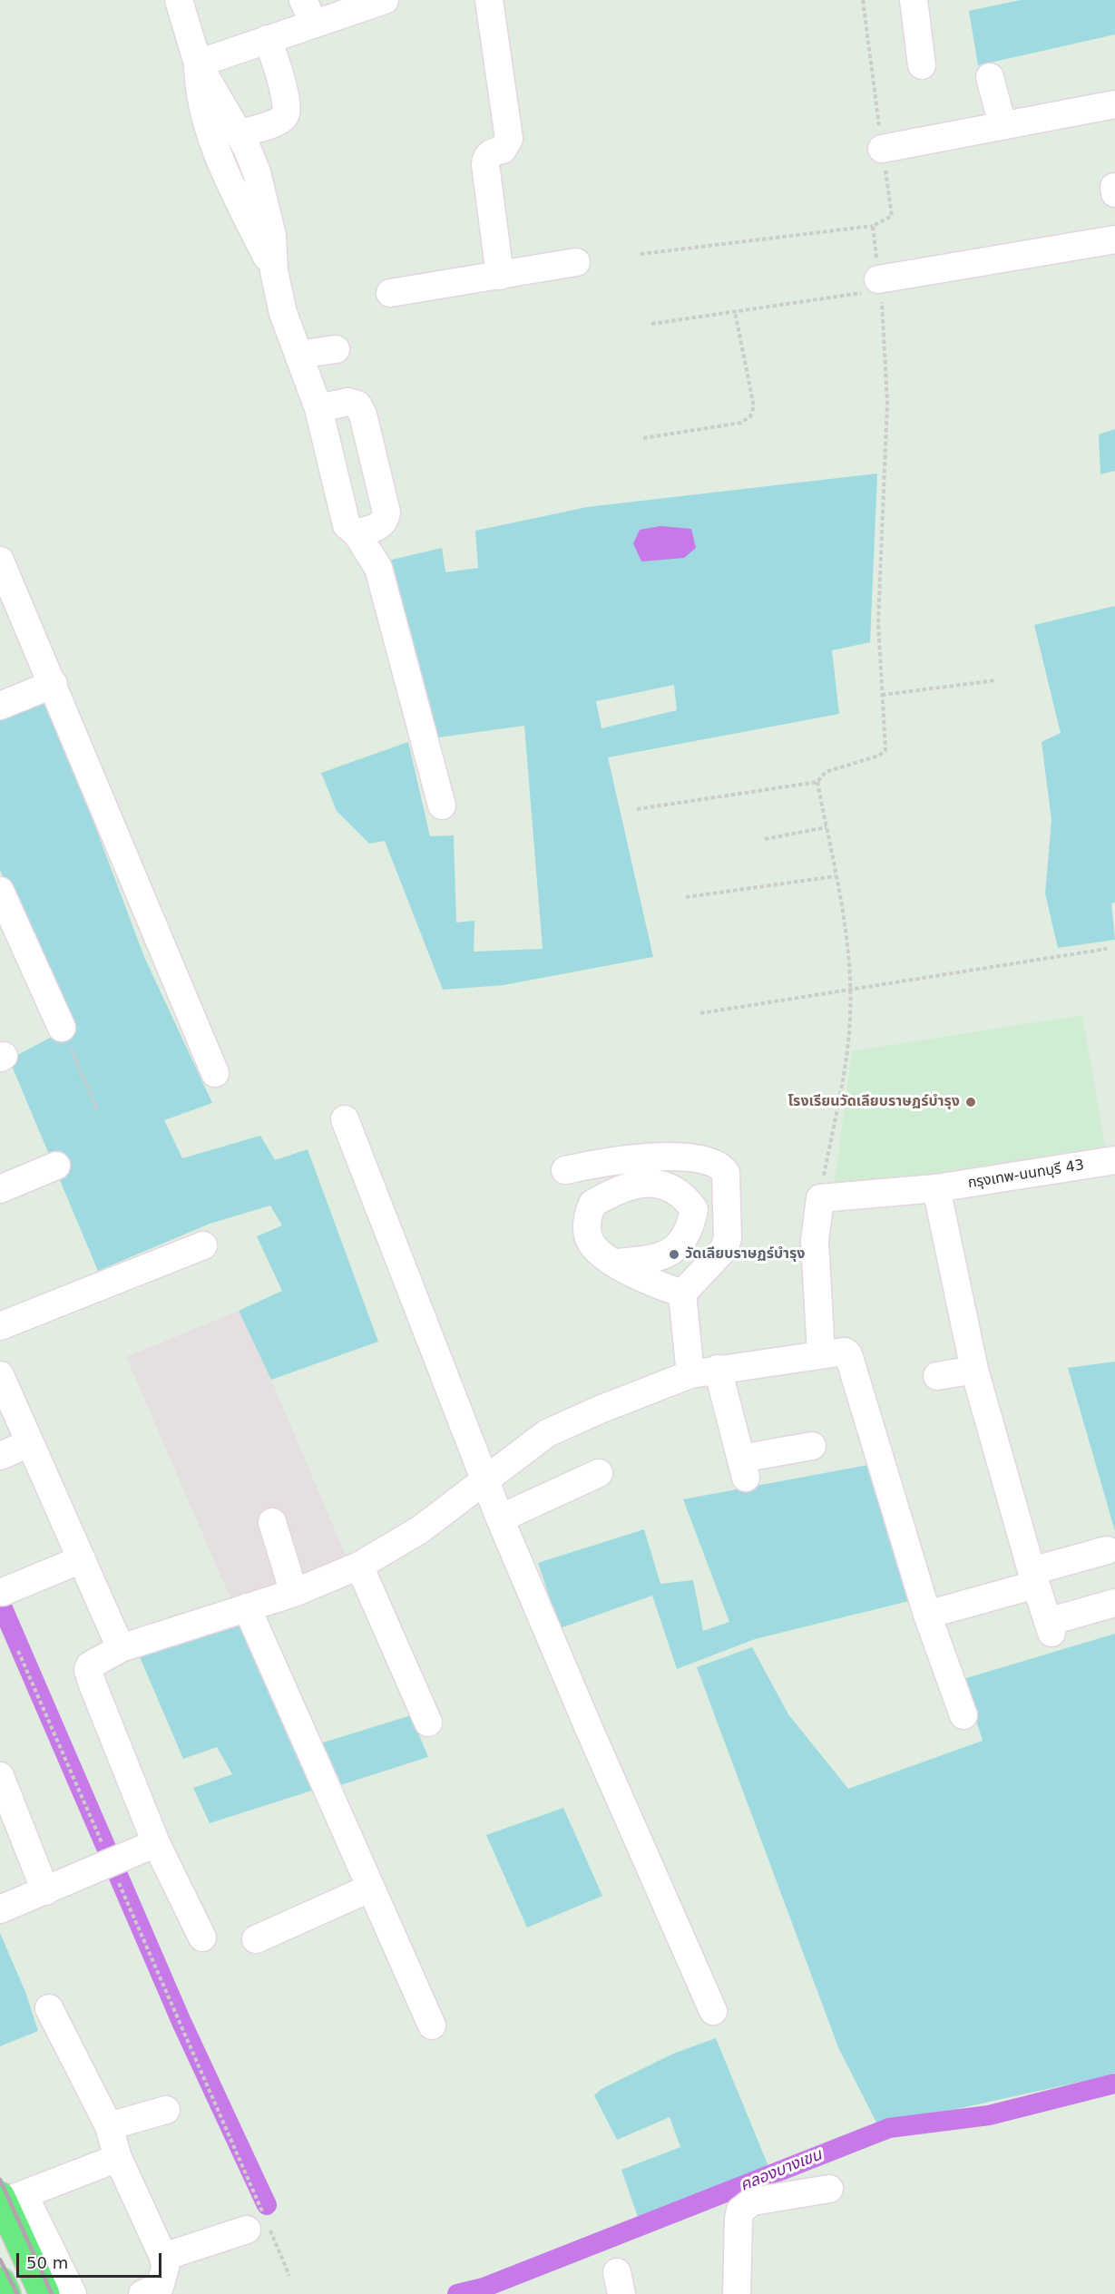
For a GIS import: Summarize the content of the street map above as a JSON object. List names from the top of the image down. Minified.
{"streets":{"street":["กรุงเทพ-นนทบุรี 43"]},"water":["คลองบางเขน"],"places":["โรงเรียนวัดเลียบราษฏร์บำรุง","วัดเลียบราษฏร์บำรุง"],"scale_bar":"50 m"}
